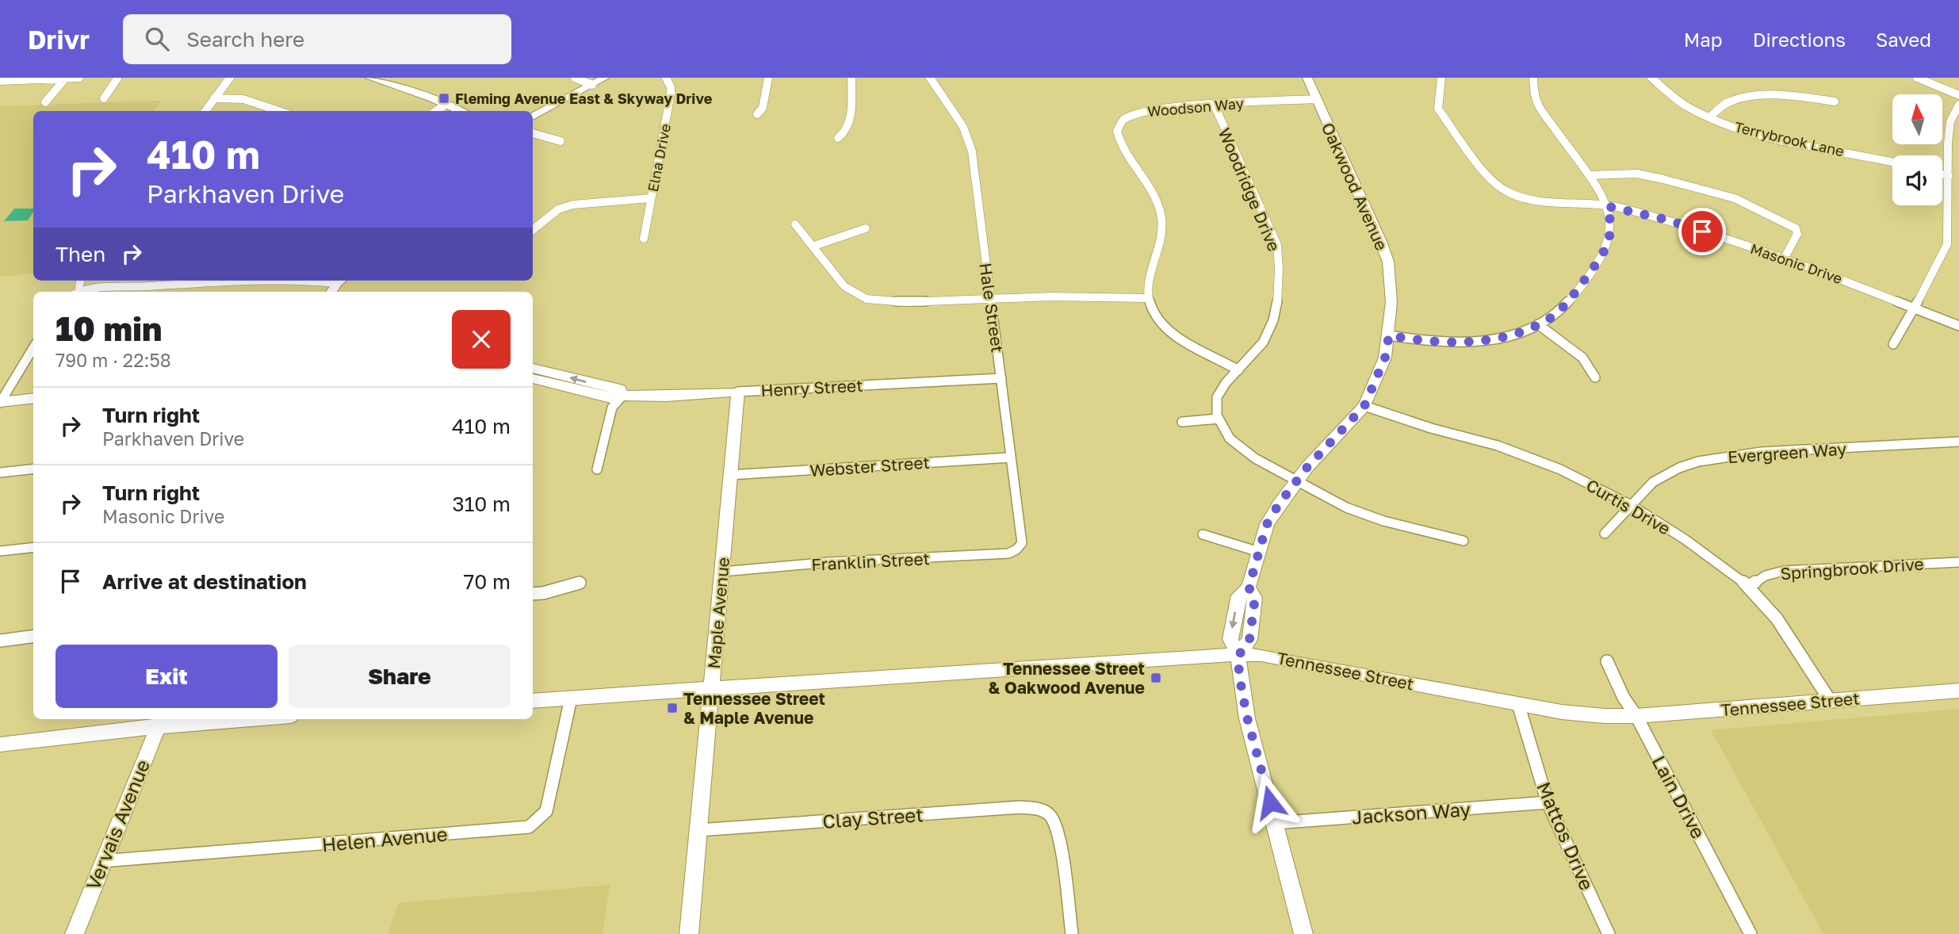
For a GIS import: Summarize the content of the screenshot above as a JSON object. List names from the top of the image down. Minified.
{"streets":{"main road":["Oakwood Avenue","Henry Street","Maple Avenue","Tennessee Street","Vervais Avenue"],"street":["Woodson Way","Terrybrook Lane","Elna Drive","Woodridge Drive","Masonic Drive","Hale Street","Evergreen Way","Webster Street","Curtis Drive","Franklin Street","Springbrook Drive","Lain Drive","Jackson Way","Clay Street","Mattos Drive","Helen Avenue"]},"crossings":[["Woodson Way","Oakwood Avenue"],["Woodson Way","Woodridge Drive"],["Oakwood Avenue","Curtis Drive"],["Oakwood Avenue","Tennessee Street"],["Hale Street","Henry Street"],["Hale Street","Webster Street"],["Hale Street","Franklin Street"],["Henry Street","Maple Avenue"],["Evergreen Way","Curtis Drive"],["Webster Street","Maple Avenue"],["Curtis Drive","Springbrook Drive"],["Curtis Drive","Tennessee Street"],["Franklin Street","Maple Avenue"],["Maple Avenue","Tennessee Street"],["Maple Avenue","Clay Street"],["Tennessee Street","Lain Drive"],["Tennessee Street","Mattos Drive"],["Tennessee Street","Helen Avenue"],["Jackson Way","Mattos Drive"],["Vervais Avenue","Helen Avenue"]],"places":{"transit":["Fleming Avenue East & Skyway Drive","Tennessee Street & Oakwood Avenue","Tennessee Street & Maple Avenue"]},"north":"top","page":{"header":"Drivr","search":"Search here","nav":["Map","Directions","Saved"],"turn":["410 m","Parkhaven Drive"],"then":"Then","heading":["10 min","790 m · 22:58"],"list":[{"name":"Turn right","note":"Parkhaven Drive","value":"410 m"},{"name":"Turn right","note":"Masonic Drive","value":"310 m"},{"name":"Arrive at destination","value":"70 m"}],"buttons":["Exit","Share"]}}
